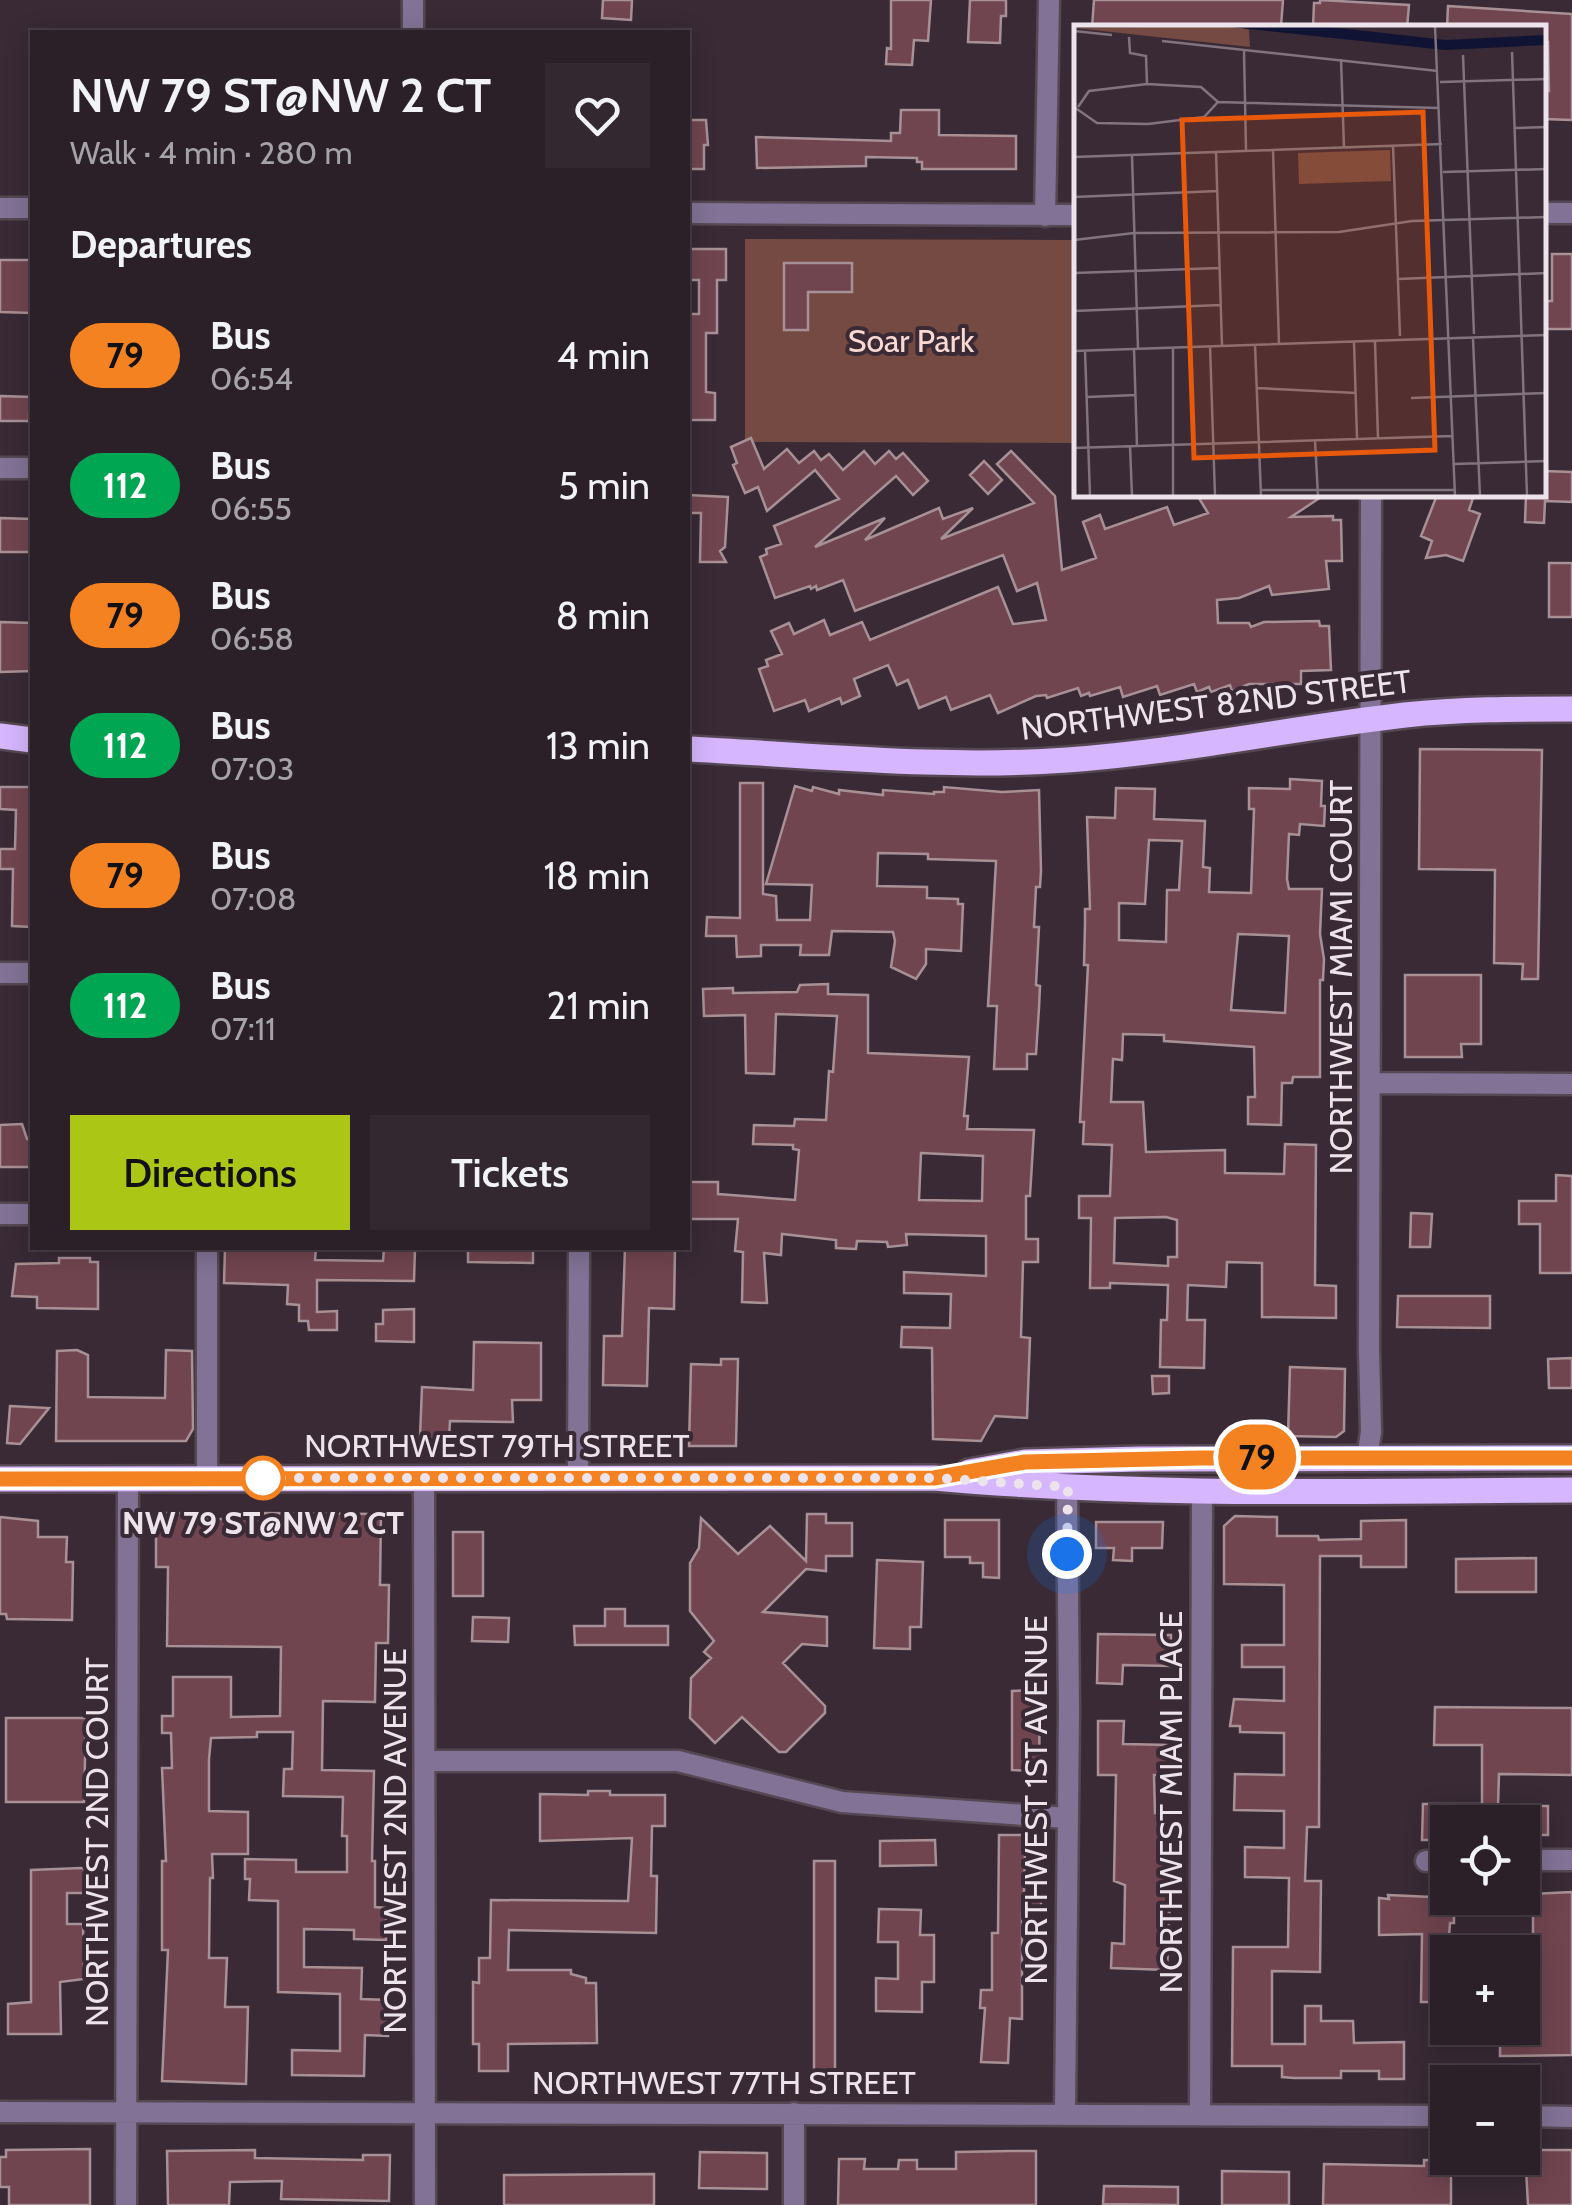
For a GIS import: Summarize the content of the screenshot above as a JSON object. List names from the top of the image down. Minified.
{"streets":{"main road":["NORTHWEST 82ND STREET","NORTHWEST 79TH STREET"],"street":["NORTHWEST MIAMI COURT","NORTHWEST 1ST AVENUE","NORTHWEST MIAMI PLACE","NORTHWEST 2ND AVENUE","NORTHWEST 2ND COURT","NORTHWEST 77TH STREET"]},"crossings":[["NORTHWEST 82ND STREET","NORTHWEST MIAMI COURT"],["NORTHWEST MIAMI COURT","NORTHWEST 79TH STREET"],["NORTHWEST 79TH STREET","NORTHWEST 1ST AVENUE"],["NORTHWEST 79TH STREET","NORTHWEST MIAMI PLACE"],["NORTHWEST 79TH STREET","NORTHWEST 2ND AVENUE"],["NORTHWEST 79TH STREET","NORTHWEST 2ND COURT"],["NORTHWEST 1ST AVENUE","NORTHWEST 77TH STREET"],["NORTHWEST MIAMI PLACE","NORTHWEST 77TH STREET"],["NORTHWEST 2ND AVENUE","NORTHWEST 77TH STREET"],["NORTHWEST 2ND COURT","NORTHWEST 77TH STREET"]],"parks":["Soar Park"],"places":["NW 79 ST@NW 2 CT"],"lines":["bus line 79"],"page":{"on_map":"79","heading":[["NW 79 ST@NW 2 CT","Walk · 4 min · 280 m"],"Departures"],"list":[{"mark":"79","name":"Bus","note":"06:54","value":"4 min"},{"mark":"112","name":"Bus","note":"06:55","value":"5 min"},{"mark":"79","name":"Bus","note":"06:58","value":"8 min"},{"mark":"112","name":"Bus","note":"07:03","value":"13 min"},{"mark":"79","name":"Bus","note":"07:08","value":"18 min"},{"mark":"112","name":"Bus","note":"07:11","value":"21 min"}],"buttons":["Directions","Tickets"],"map_buttons":["+","−"]}}
